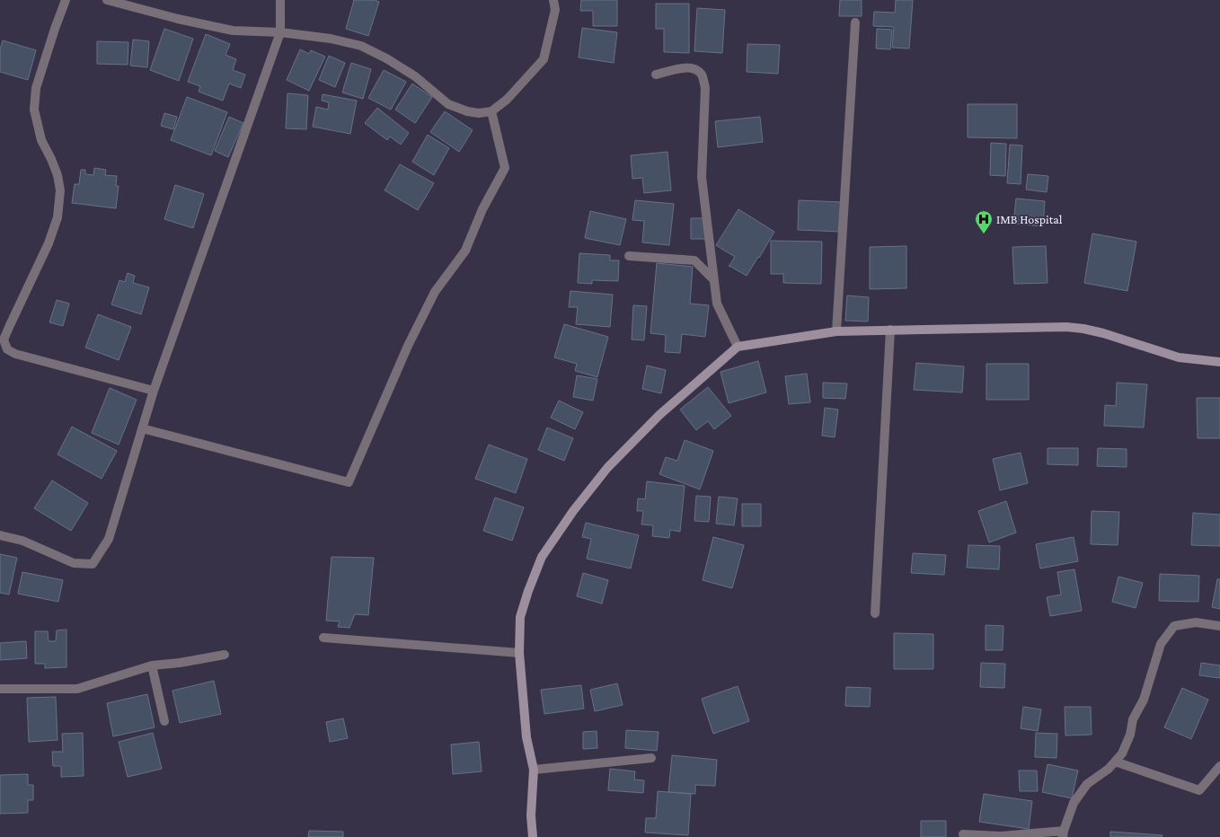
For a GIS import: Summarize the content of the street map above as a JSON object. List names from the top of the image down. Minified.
{"places":{"hospital":["IMB Hospital"]}}
